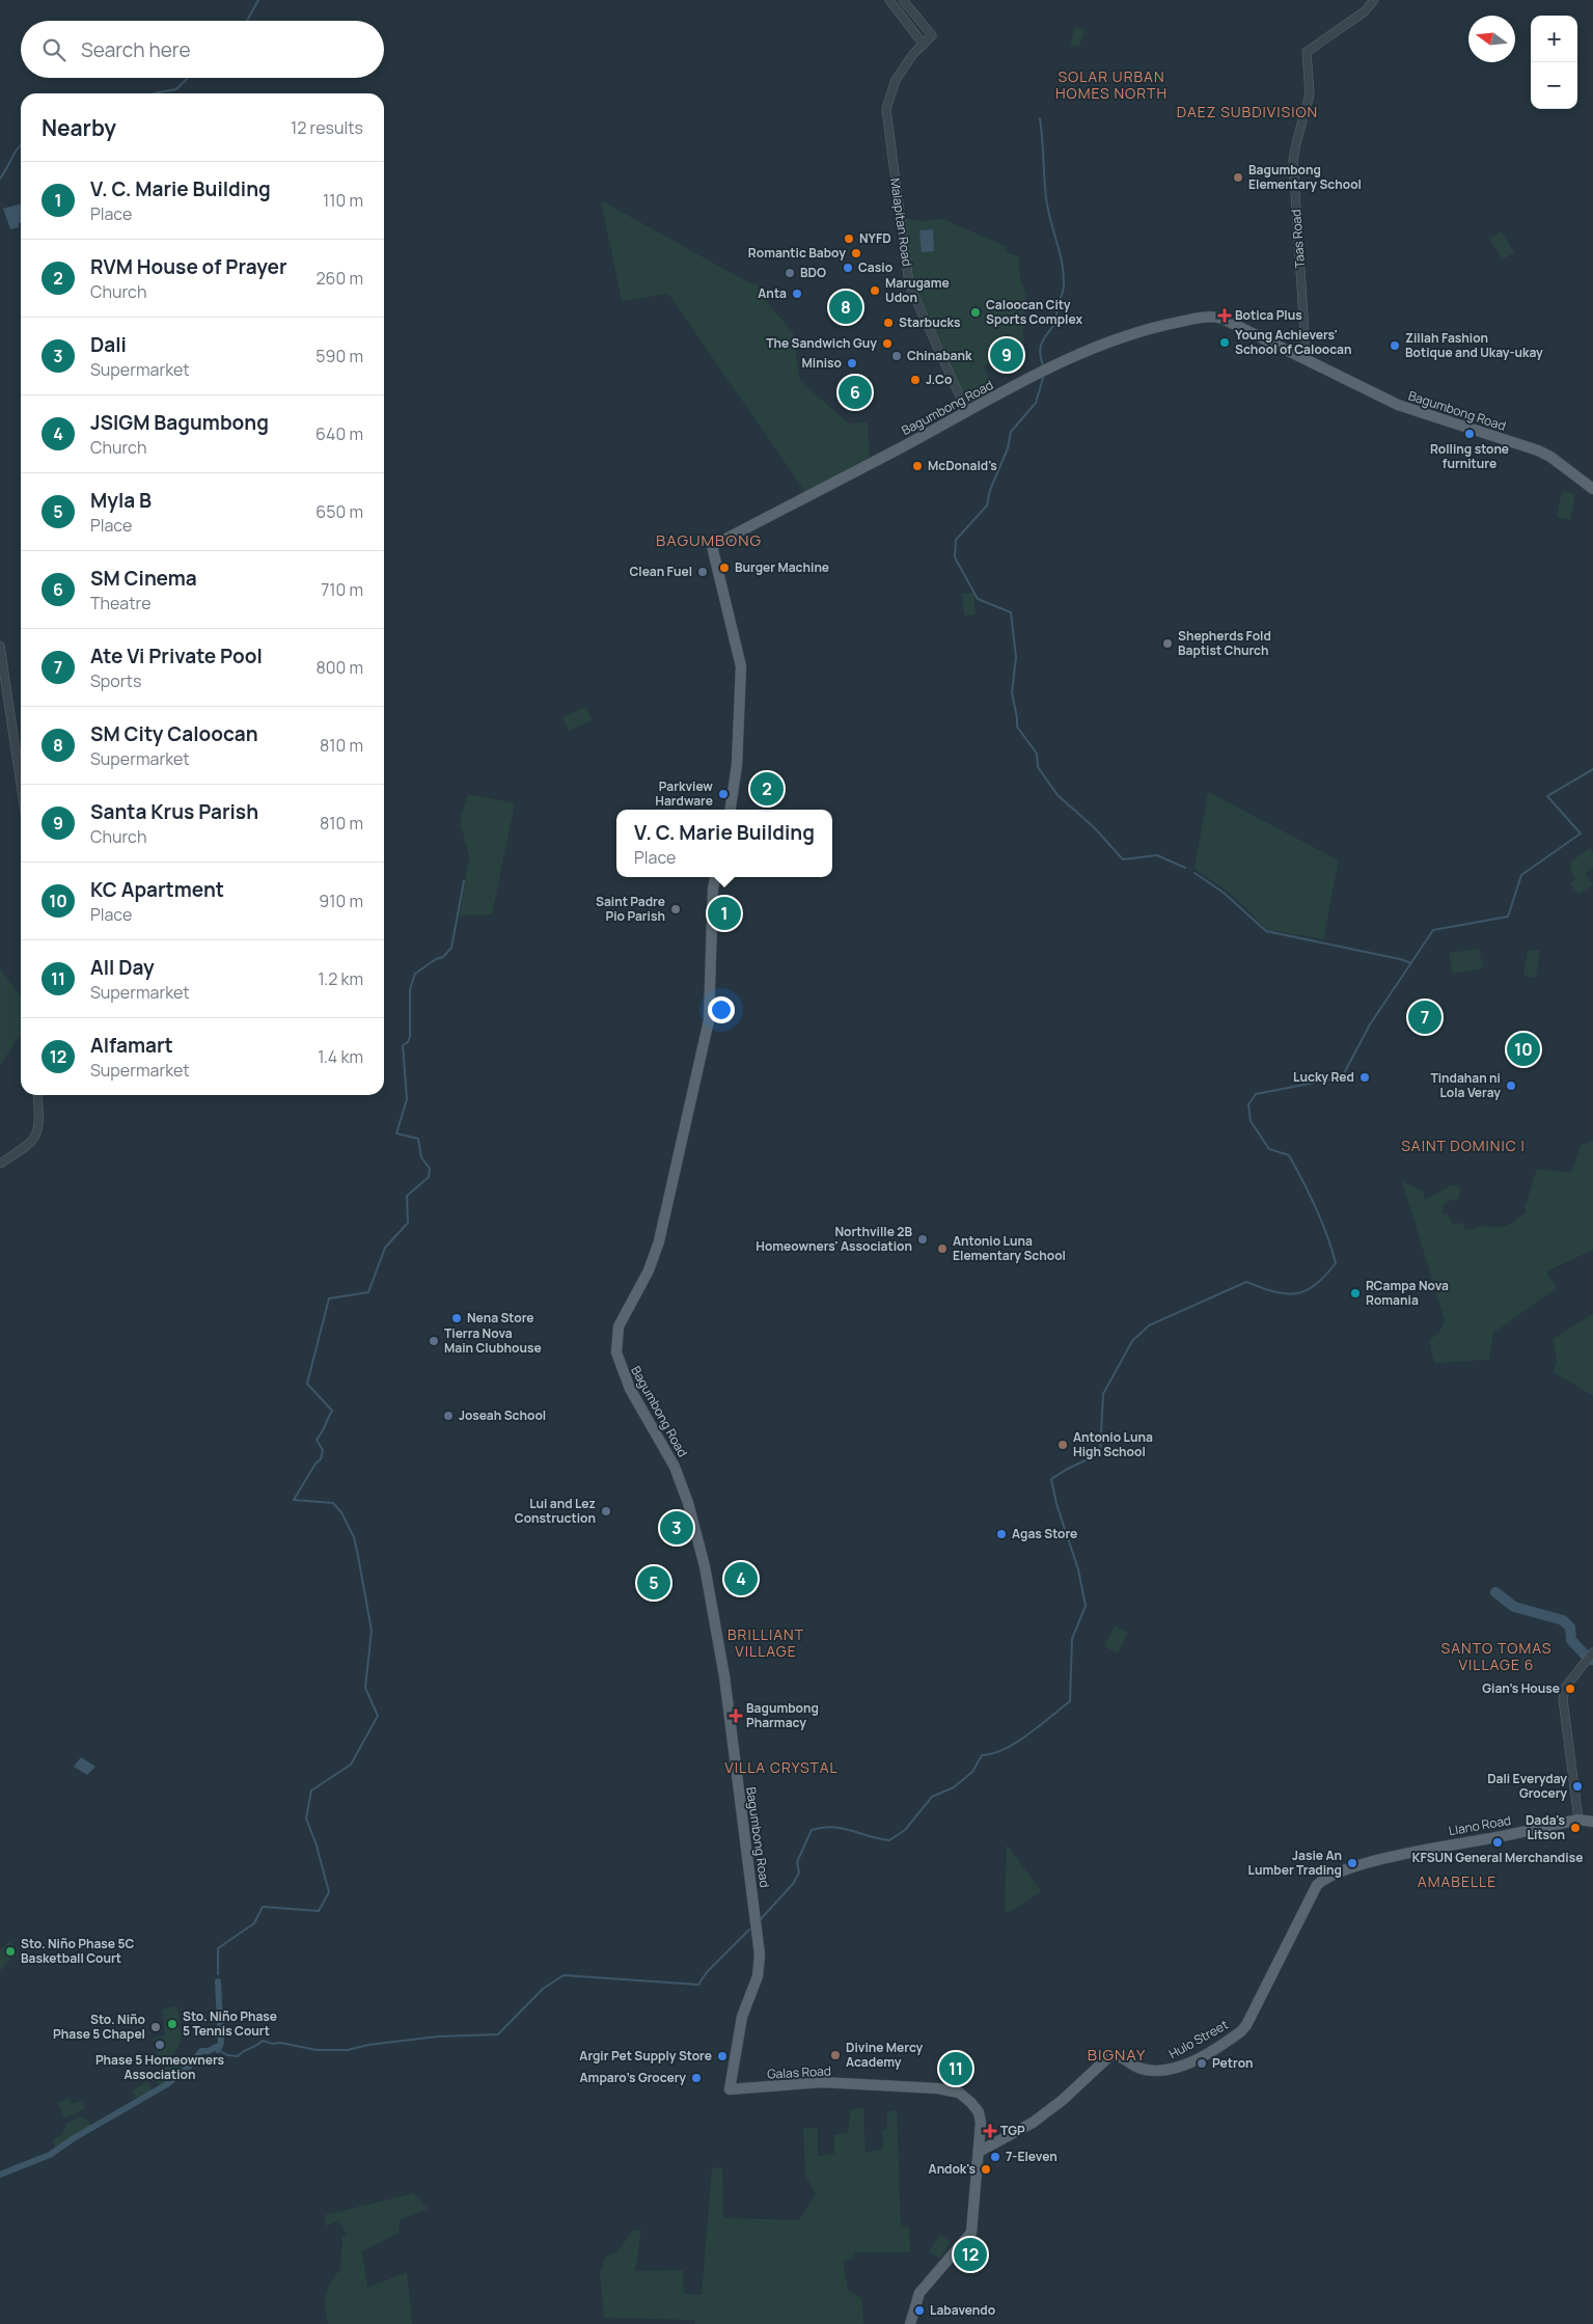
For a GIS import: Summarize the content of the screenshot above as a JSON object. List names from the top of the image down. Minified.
{"streets":{"main road":["Bagumbong Road","Llano Road","Hulo Street","Galas Road"],"street":["Malapitan Road","Taas Road"]},"crossings":[["Malapitan Road","Bagumbong Road"],["Taas Road","Bagumbong Road"],["Bagumbong Road","Galas Road"],["Llano Road","Hulo Street"],["Hulo Street","Galas Road"]],"districts":["SOLAR URBAN HOMES NORTH","DAEZ SUBDIVISION","BAGUMBONG","SAINT DOMINIC I","BRILLIANT VILLAGE","SANTO TOMAS VILLAGE 6","VILLA CRYSTAL","AMABELLE","BIGNAY"],"places":{"other":["Bagumbong Elementary School","NYFD","Romantic Baboy","Casio","BDO","Marugame Udon","Anta","Caloocan City Sports Complex","Starbucks","Young Achievers' School of Caloocan","The Sandwich Guy","Zillah Fashion Botique and Ukay-ukay","Chinabank","Miniso","J.Co","Rolling stone furniture","McDonald's","Burger Machine","Clean Fuel","Shepherds Fold Baptist Church","Parkview Hardware","Saint Padre Pio Parish","Lucky Red","Tindahan ni Lola Veray","Northville 2B Homeowners' Association","Antonio Luna Elementary School","RCampa Nova Romania","Nena Store","Tierra Nova Main Clubhouse","Joseah School","Antonio Luna High School","Lui and Lez Construction","Agas Store","Gian's House","Dali Everyday Grocery","Dada's Litson","KFSUN General Merchandise","Jasie An Lumber Trading","Sto. Niño Phase 5C Basketball Court","Sto. Niño Phase 5 Tennis Court","Sto. Niño Phase 5 Chapel","Phase 5 Homeowners Association","Divine Mercy Academy","Argir Pet Supply Store","Petron","Amparo's Grocery","7-Eleven","Andok's","Labavendo"],"health":["Botica Plus","Bagumbong Pharmacy","TGP"]},"north":"left","page":{"map_buttons":["+","−"],"search":"Search here","heading":["Nearby","12 results"],"list":[{"mark":"1","name":"V. C. Marie Building","note":"Place","value":"110 m"},{"mark":"2","name":"RVM House of Prayer","note":"Church","value":"260 m"},{"mark":"3","name":"Dali","note":"Supermarket","value":"590 m"},{"mark":"4","name":"JSIGM Bagumbong","note":"Church","value":"640 m"},{"mark":"5","name":"Myla B","note":"Place","value":"650 m"},{"mark":"6","name":"SM Cinema","note":"Theatre","value":"710 m"},{"mark":"7","name":"Ate Vi Private Pool","note":"Sports","value":"800 m"},{"mark":"8","name":"SM City Caloocan","note":"Supermarket","value":"810 m"},{"mark":"9","name":"Santa Krus Parish","note":"Church","value":"810 m"},{"mark":"10","name":"KC Apartment","note":"Place","value":"910 m"},{"mark":"11","name":"All Day","note":"Supermarket","value":"1.2 km"},{"mark":"12","name":"Alfamart","note":"Supermarket","value":"1.4 km"}],"pins":["8","9","6","2","1","7","10","3","4","5","11","12"],"popup":["V. C. Marie Building","Place"]}}
